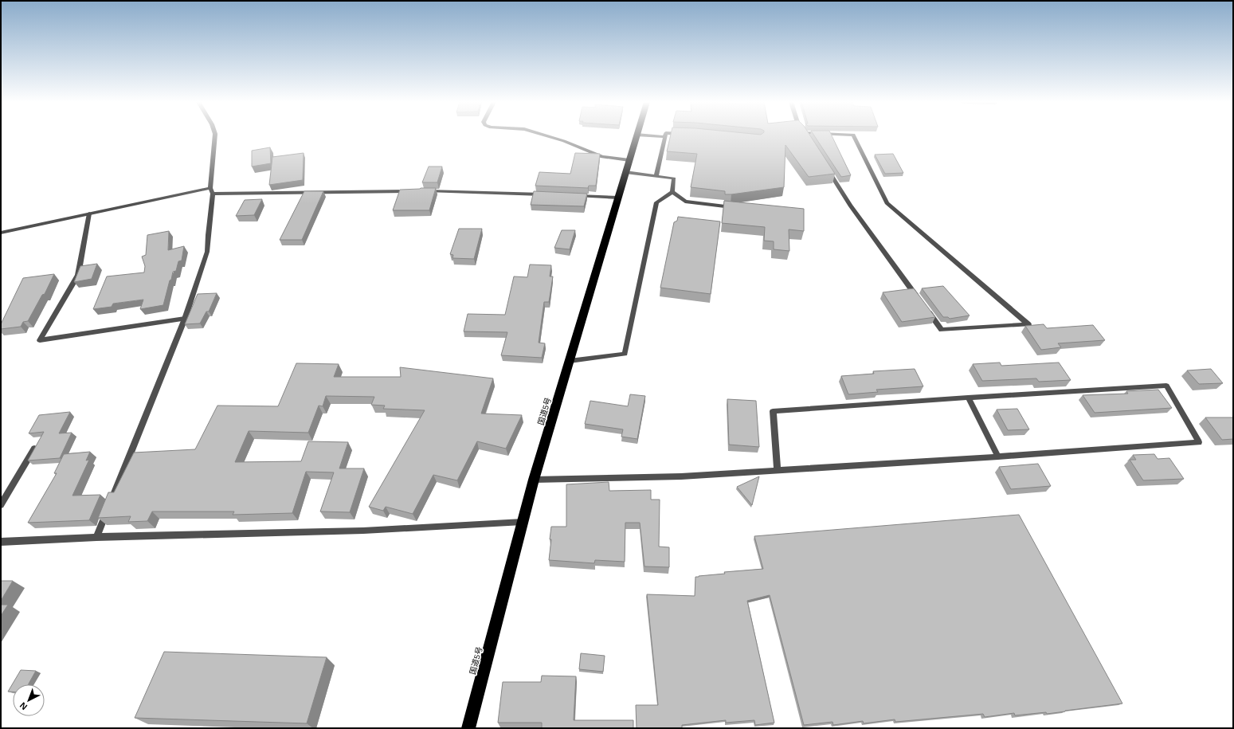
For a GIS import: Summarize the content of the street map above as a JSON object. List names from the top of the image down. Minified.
{"streets":{"highway":["国道5号"]},"north":"bottom left"}
